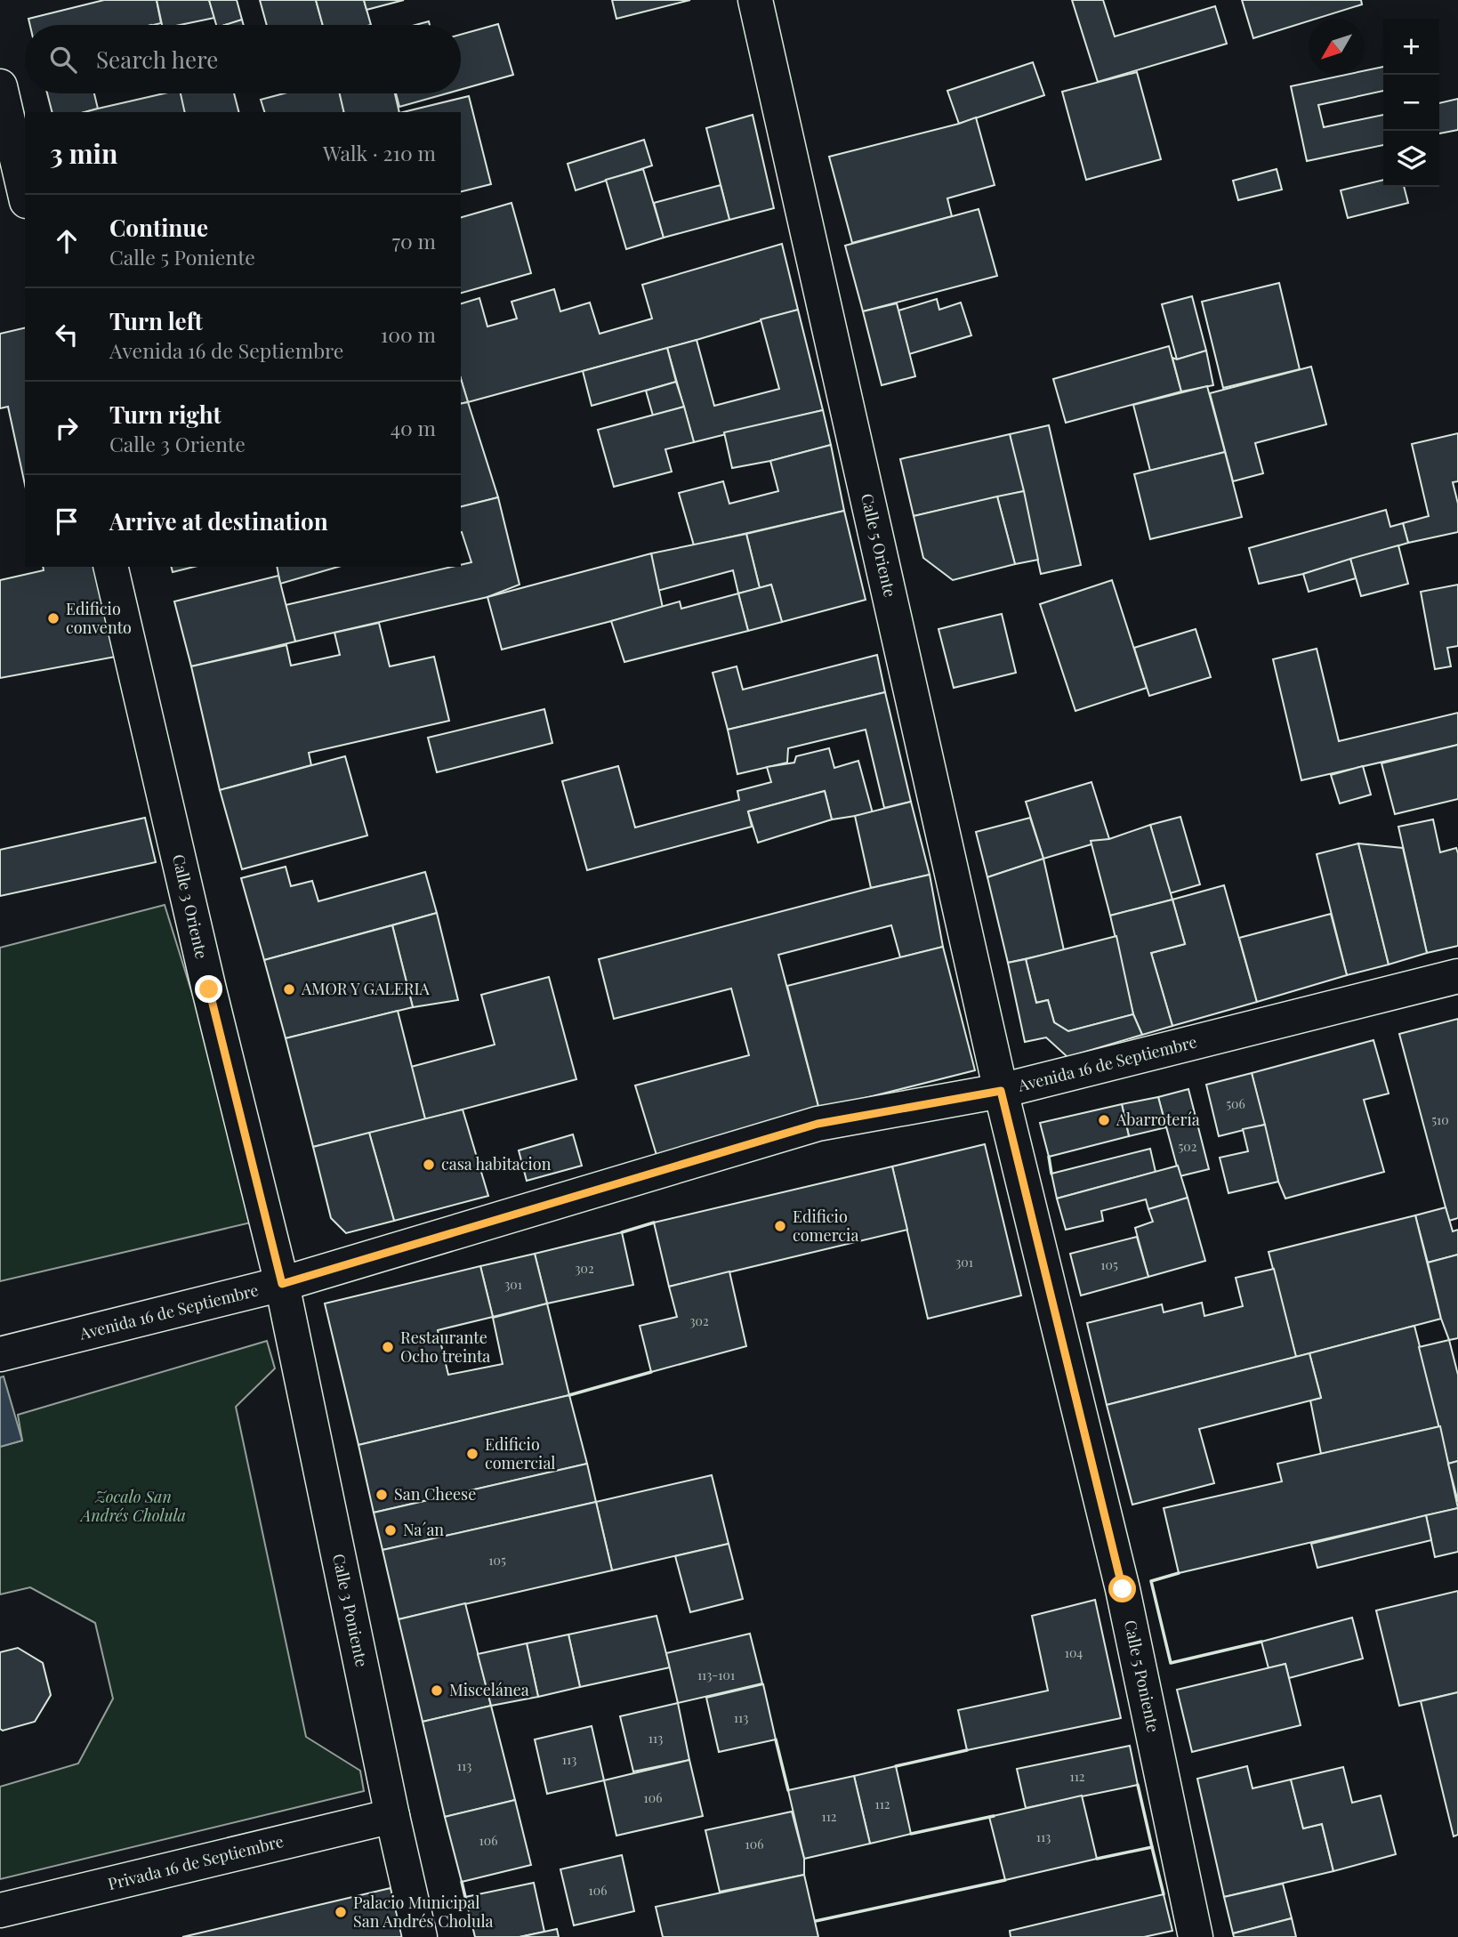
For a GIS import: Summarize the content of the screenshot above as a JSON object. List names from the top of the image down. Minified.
{"streets":{"street":["Calle 5 Oriente","Calle 3 Oriente","Avenida 16 de Septiembre","Calle 3 Poniente","Calle 5 Poniente","Privada 16 de Septiembre"]},"crossings":[["Calle 5 Oriente","Avenida 16 de Septiembre"],["Calle 5 Oriente","Calle 5 Poniente"],["Calle 3 Oriente","Avenida 16 de Septiembre"],["Calle 3 Oriente","Calle 3 Poniente"],["Avenida 16 de Septiembre","Calle 3 Poniente"],["Avenida 16 de Septiembre","Calle 5 Poniente"],["Calle 3 Poniente","Privada 16 de Septiembre"]],"parks":["Zocalo San Andrés Cholula"],"places":["Edificio convento","AMOR Y GALERIA","Abarrotería","casa habitacion","Edificio comercia","Restaurante Ocho treinta","Edificio comercial","San Cheese","Na´an","Miscelánea","Palacio Municipal San Andrés Cholula"],"house_numbers":["506","510","502","301","105","302","301","302","105","104","113-101","113","113","113","113","112","106","112","112","113","106","106","106"],"north":"bottom left","page":{"map_buttons":["+","−"],"search":"Search here","heading":["3 min","Walk · 210 m"],"list":[["Continue","Calle 5 Poniente","70 m"],["Turn left","Avenida 16 de Septiembre","100 m"],["Turn right","Calle 3 Oriente","40 m"],"Arrive at destination"]}}
